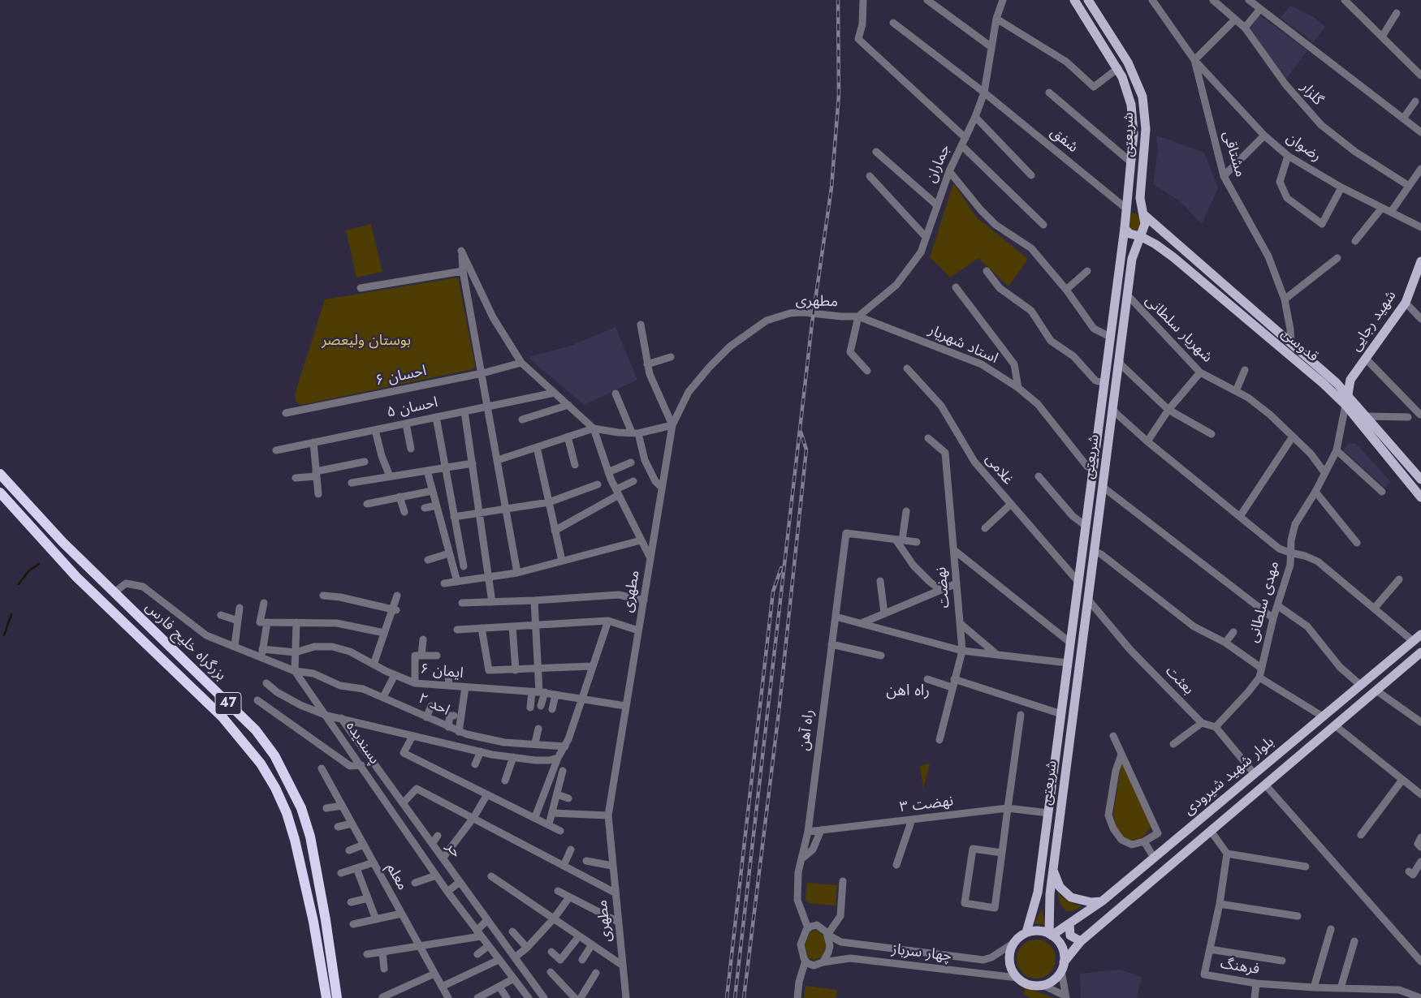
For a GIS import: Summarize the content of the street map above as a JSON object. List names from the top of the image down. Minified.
{"streets":{"highway":["بزرگراه خلیج فارس","47"],"main road":["شریعتی","شهید رجایی","قدوسی","بلوار شهید شیرودی"],"street":["گلزار","شفق","رضوان","مشتاقی","جماران","مطهری","شهریار سلطانی","استاد شهریار","احسان ۶","احسان ۵","غلامی","نهضت","مهدی سلطانی","ایمان ۶","بعثت","احد ۲","راه آهن","پسندیده","نهضت ۳","حر","معلم","چهار سرباز","فرهنگ"]},"crossings":[["شریعتی","شفق"],["شریعتی","شهریار سلطانی"],["شریعتی","استاد شهریار"],["شریعتی","قدوسی"],["شریعتی","غلامی"],["شریعتی","بعثت"],["شریعتی","بلوار شهید شیرودی"],["شریعتی","نهضت ۳"],["شریعتی","چهار سرباز"],["شفق","جماران"],["رضوان","مشتاقی"],["مشتاقی","قدوسی"],["جماران","مطهری"],["جماران","استاد شهریار"],["مطهری","استاد شهریار"],["مطهری","ایمان ۶"],["شهید رجایی","قدوسی"],["شهریار سلطانی","مهدی سلطانی"],["قدوسی","مهدی سلطانی"],["مهدی سلطانی","بعثت"],["احد ۲","پسندیده"],["راه آهن","نهضت ۳"],["راه آهن","چهار سرباز"],["بلوار شهید شیرودی","چهار سرباز"]],"districts":["راه اهن"],"parks":["بوستان ولیعصر"]}
